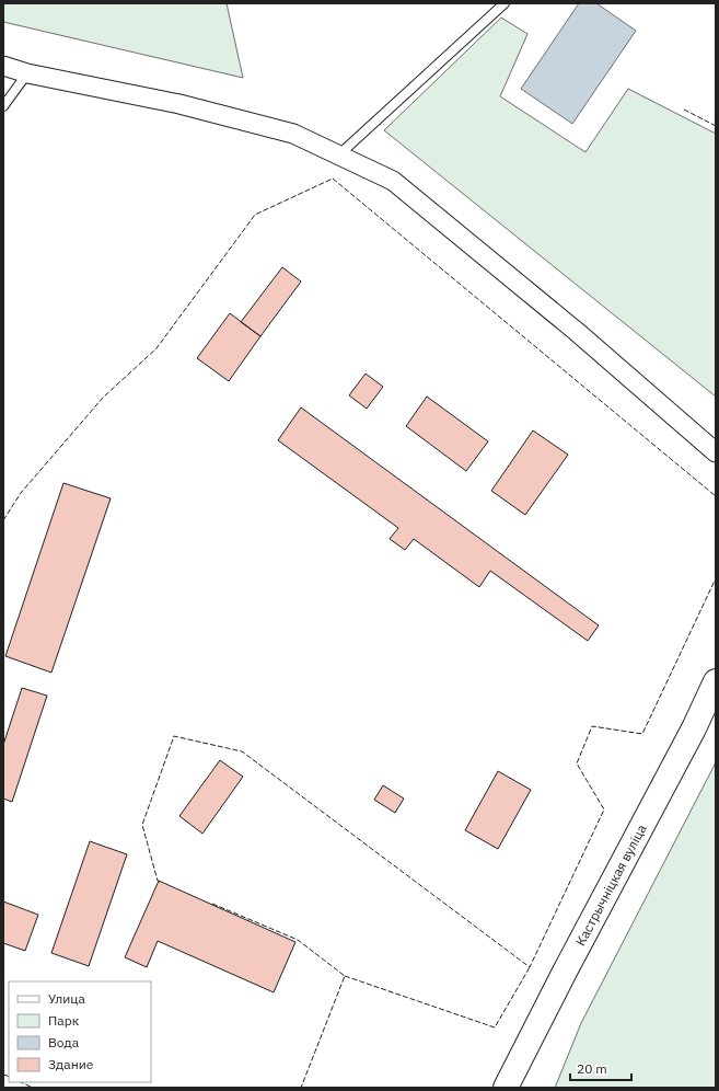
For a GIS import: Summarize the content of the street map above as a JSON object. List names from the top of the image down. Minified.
{"streets":{"street":["Кастрычніцкая вуліца"]},"legend":["Улица","Парк","Вода","Здание"],"scale_bar":"20 m"}
